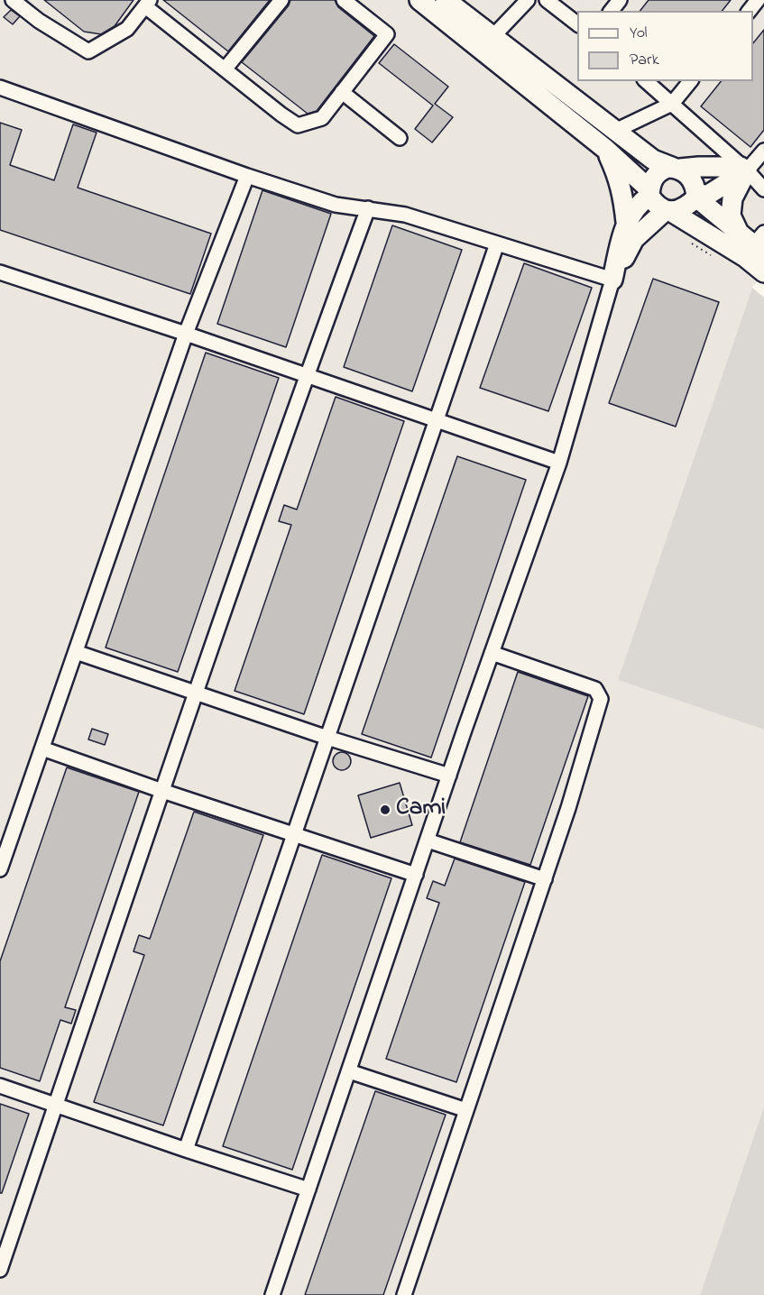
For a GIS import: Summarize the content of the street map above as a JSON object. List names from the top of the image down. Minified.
{"places":["Cami"],"legend":["Yol","Park"]}
